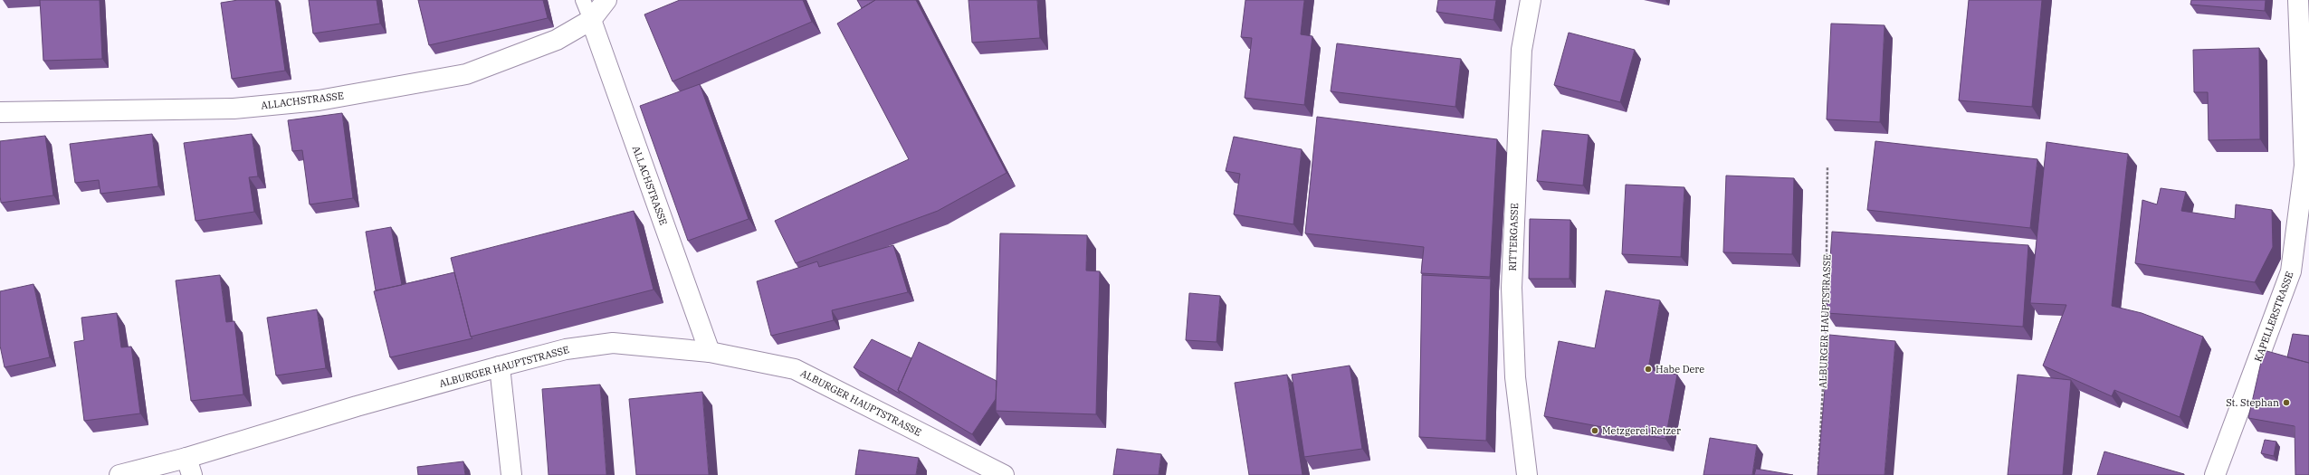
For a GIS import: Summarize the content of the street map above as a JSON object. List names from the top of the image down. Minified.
{"streets":{"street":["ALLACHSTRASSE","RITTERGASSE","KAPELLERSTRASSE","ALBURGER HAUPTSTRASSE"]},"crossings":[["ALLACHSTRASSE","ALBURGER HAUPTSTRASSE"]],"places":["Habe Dere","St. Stephan","Metzgerei Retzer"]}
